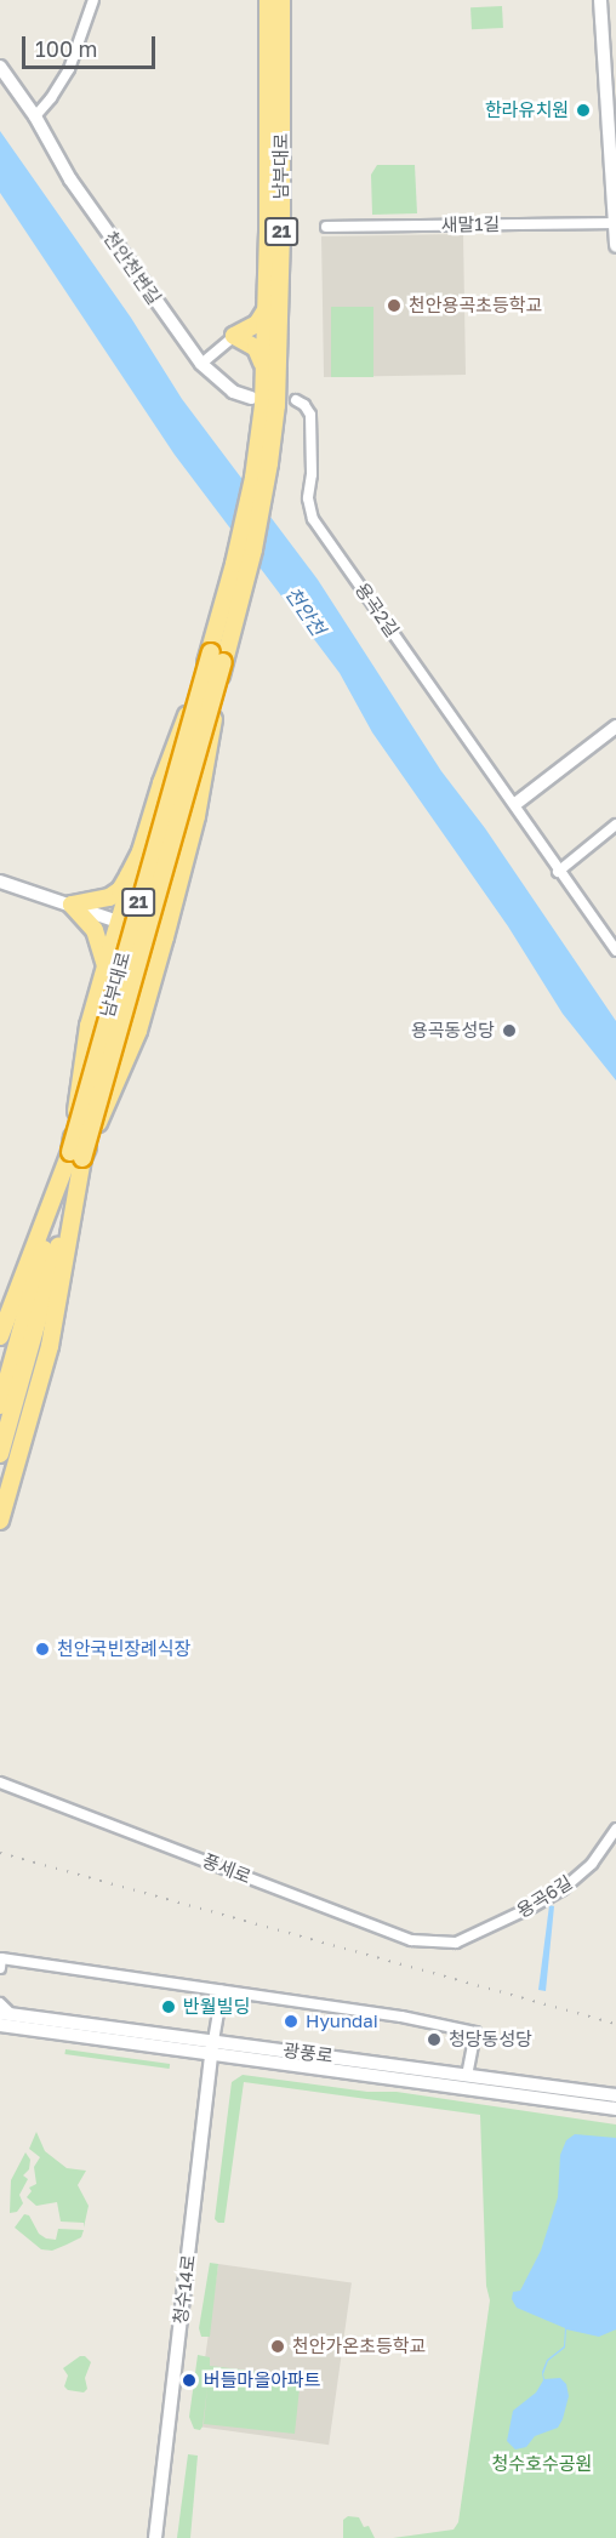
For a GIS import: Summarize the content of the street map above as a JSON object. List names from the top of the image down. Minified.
{"streets":{"highway":["남부대로","21"],"street":["새말1길","천안천변길","용곡2길","풍세로","용곡6길","광풍로","청수14로"]},"crossings":[["남부대로","21"],["풍세로","용곡6길"],["광풍로","청수14로"]],"water":["천안천"],"parks":["청수호수공원"],"places":["한라유치원","천안용곡초등학교","용곡동성당","천안국빈장례식장","반월빌딩","Hyundai","청당동성당","천안가온초등학교","버들마을아파트"],"scale_bar":"100 m"}
